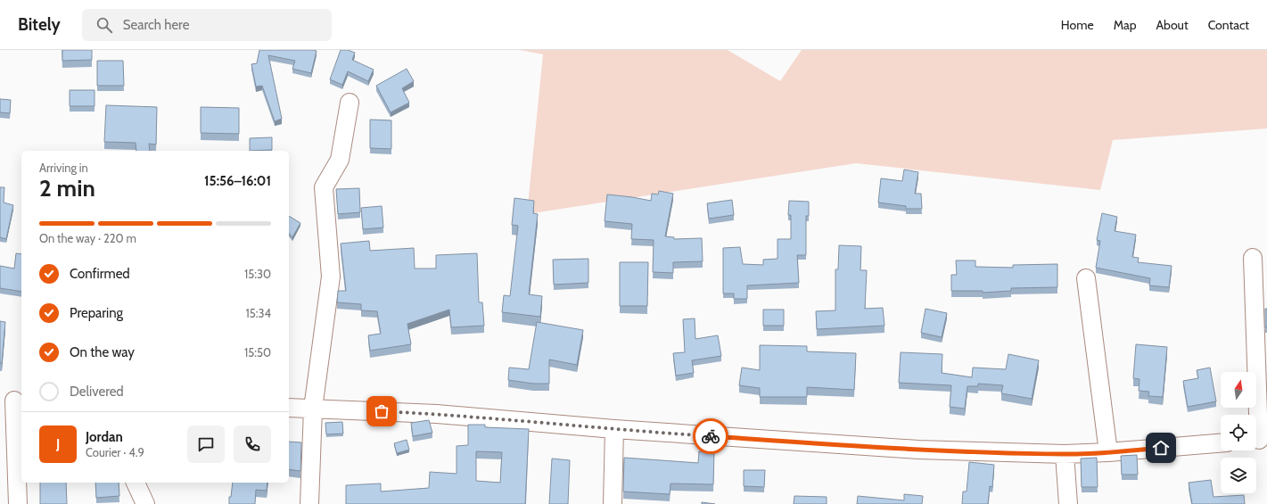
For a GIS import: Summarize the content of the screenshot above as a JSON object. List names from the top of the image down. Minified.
{"north":"top","page":{"header":"Bitely","search":"Search here","nav":["Home","Map","About","Contact"],"heading":["2 min","Arriving in","15:56–16:01"],"panel":["Jordan","Courier · 4.9"],"bar":"On the way · 220 m","list":[["Confirmed","15:30"],["Preparing","15:34"],["On the way","15:50"],"Delivered"],"round":"J"}}
